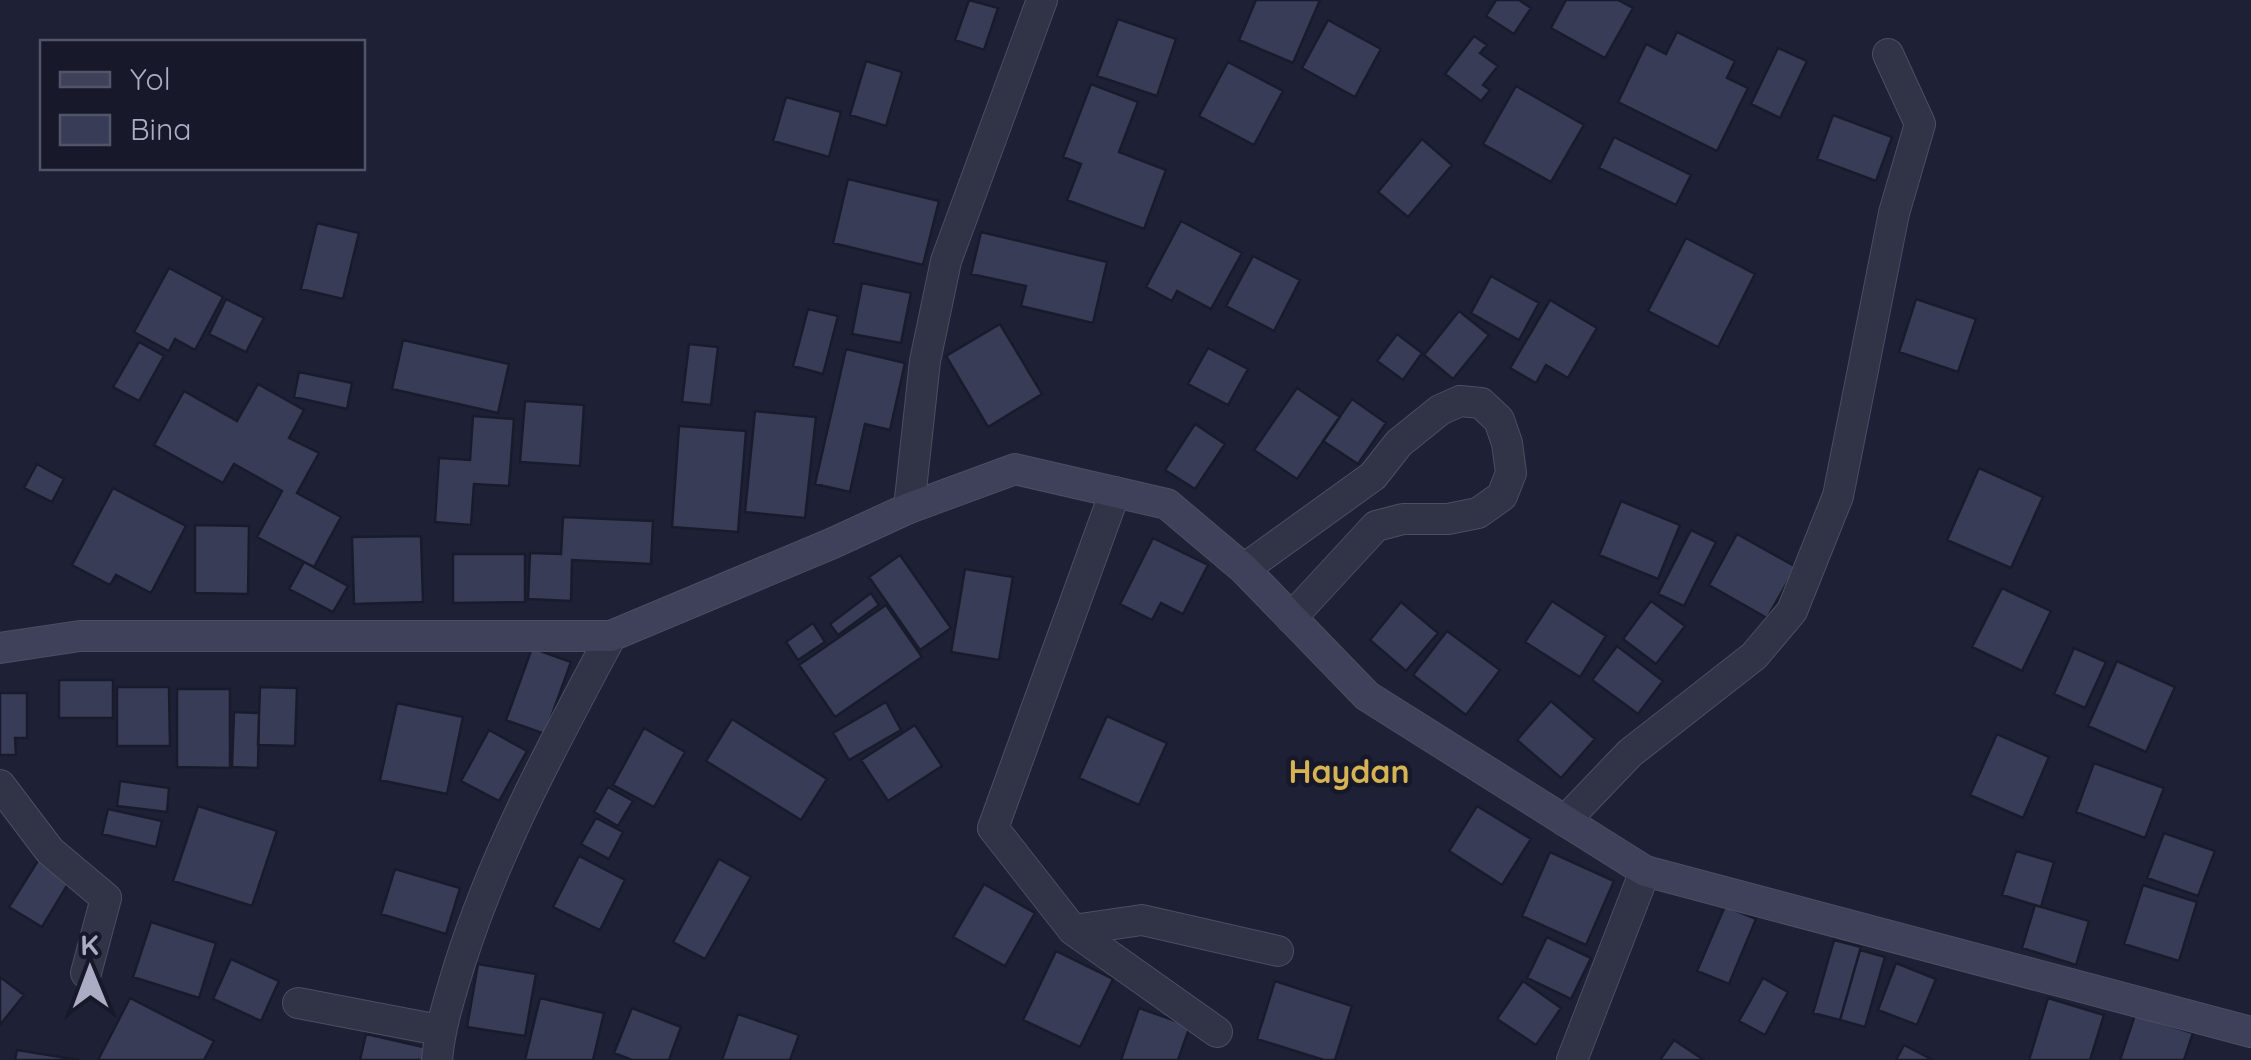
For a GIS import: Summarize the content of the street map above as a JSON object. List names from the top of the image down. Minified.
{"districts":["Haydan"],"legend":["Yol","Bina"],"north":"top"}
